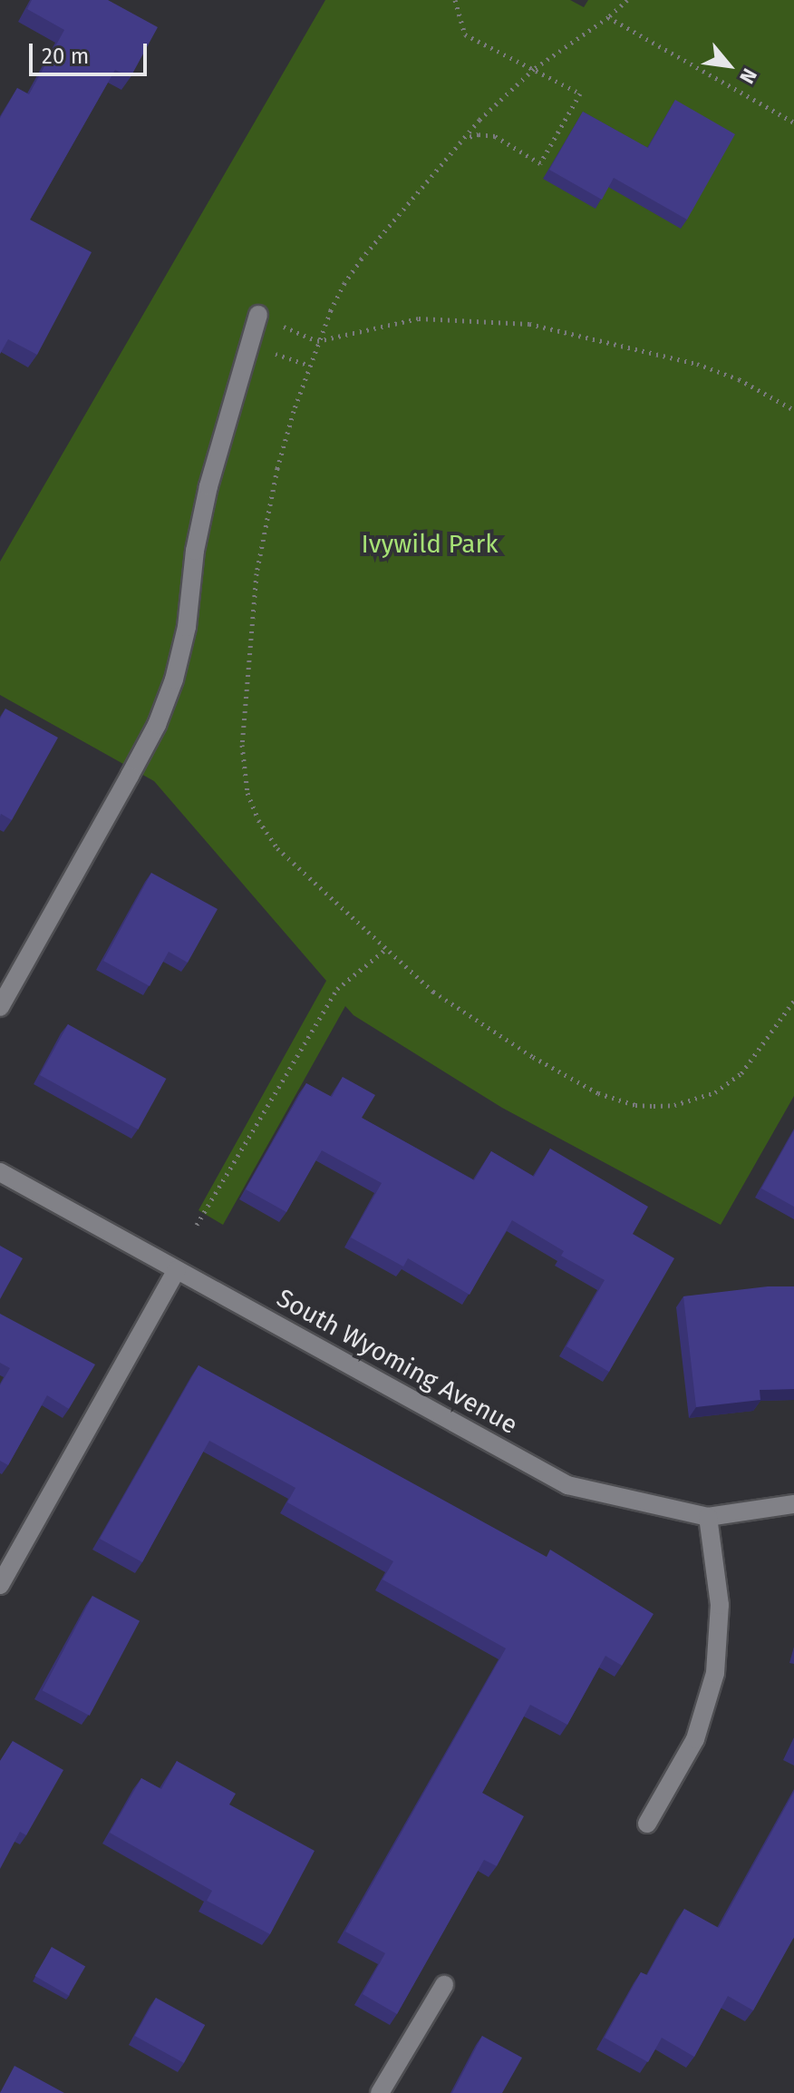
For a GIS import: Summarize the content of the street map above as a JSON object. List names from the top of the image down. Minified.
{"streets":{"street":["South Wyoming Avenue"]},"parks":["Ivywild Park"],"scale_bar":"20 m","north":"bottom right"}
